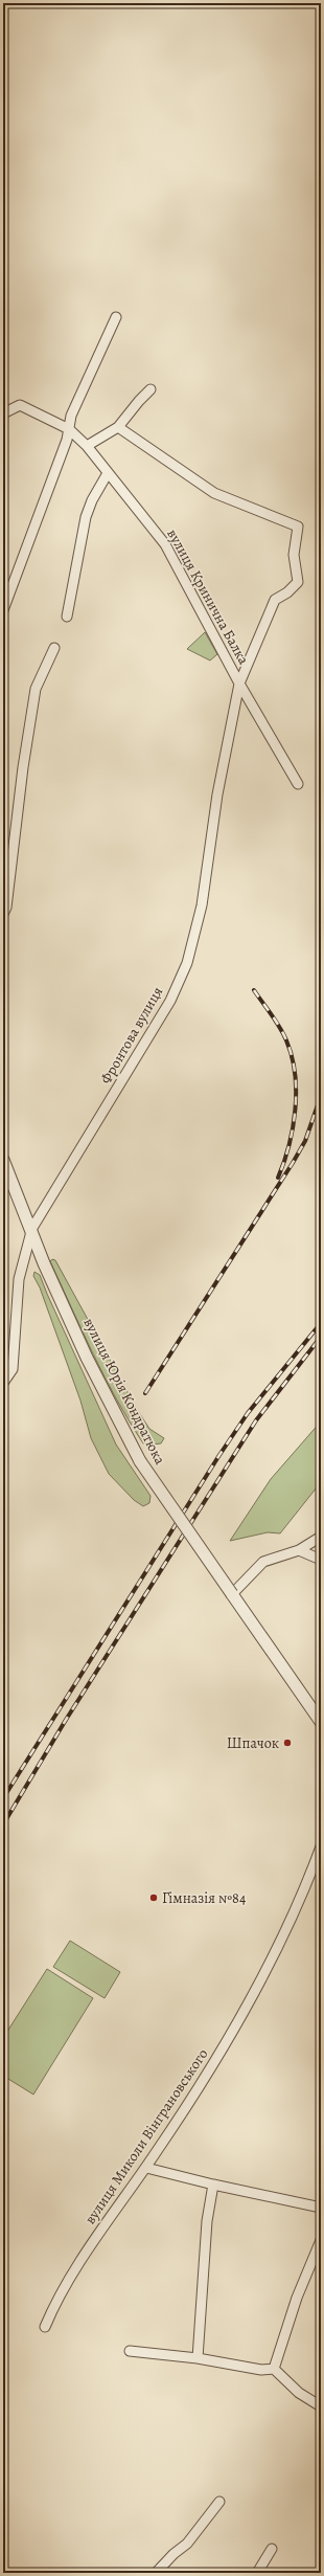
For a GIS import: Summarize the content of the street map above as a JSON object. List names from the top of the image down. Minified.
{"streets":{"street":["вулиця Кринична Балка","Фронтова вулиця","вулиця Юрія Кондратюка","вулиця Миколи Вінграновського"]},"crossings":[["вулиця Кринична Балка","Фронтова вулиця"],["Фронтова вулиця","вулиця Юрія Кондратюка"]],"places":["Шпачок","Гімназія №84"]}
